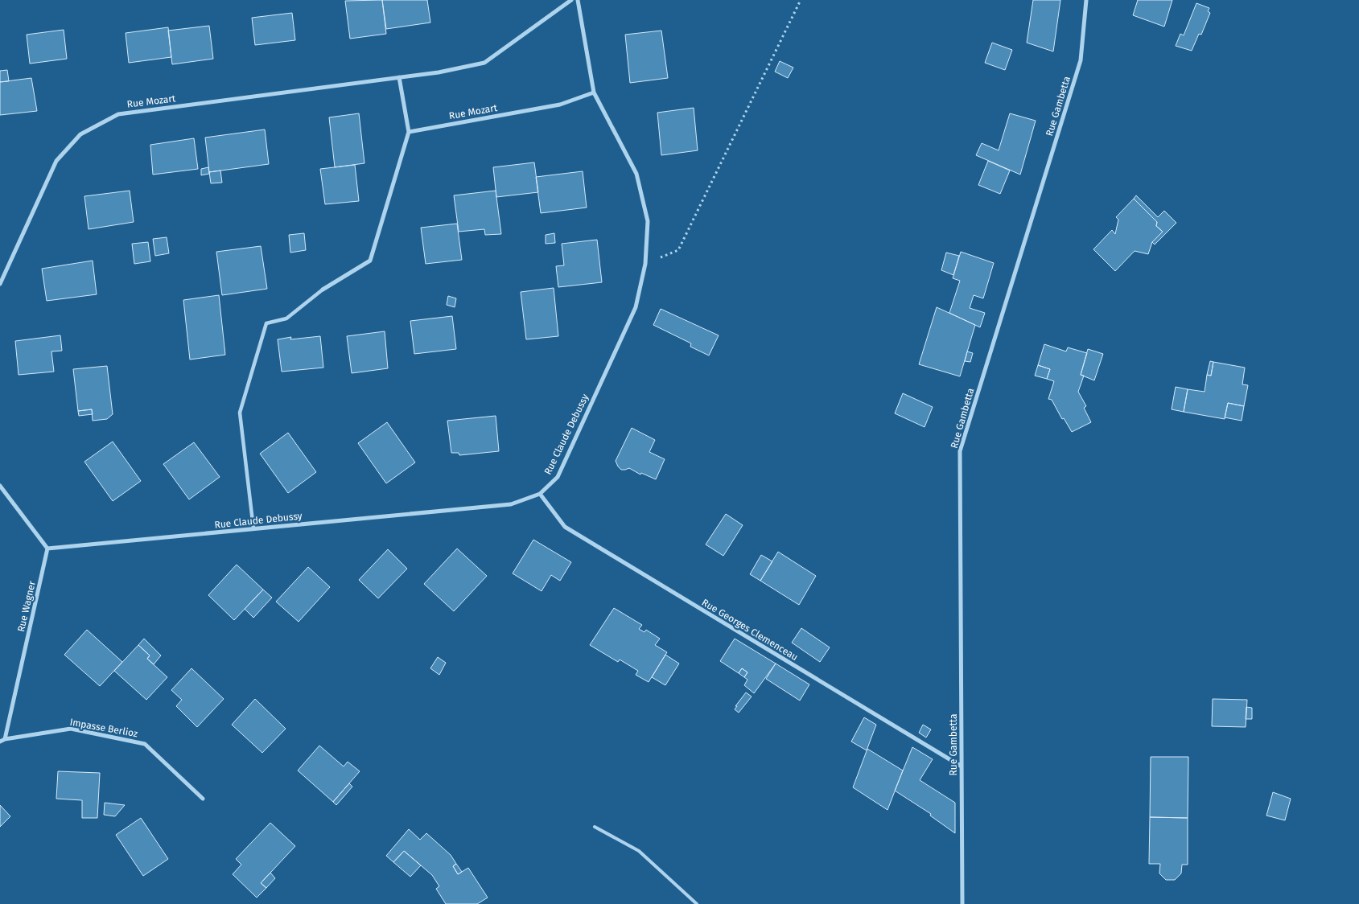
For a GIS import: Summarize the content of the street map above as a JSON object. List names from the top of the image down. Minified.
{"streets":{"street":["Rue Mozart","Rue Gambetta","Rue Claude Debussy","Rue Wagner","Rue Georges Clemenceau","Impasse Berlioz"]},"crossings":[["Rue Mozart","Rue Claude Debussy"],["Rue Gambetta","Rue Georges Clemenceau"],["Rue Claude Debussy","Rue Wagner"],["Rue Claude Debussy","Rue Georges Clemenceau"],["Rue Wagner","Impasse Berlioz"]]}
